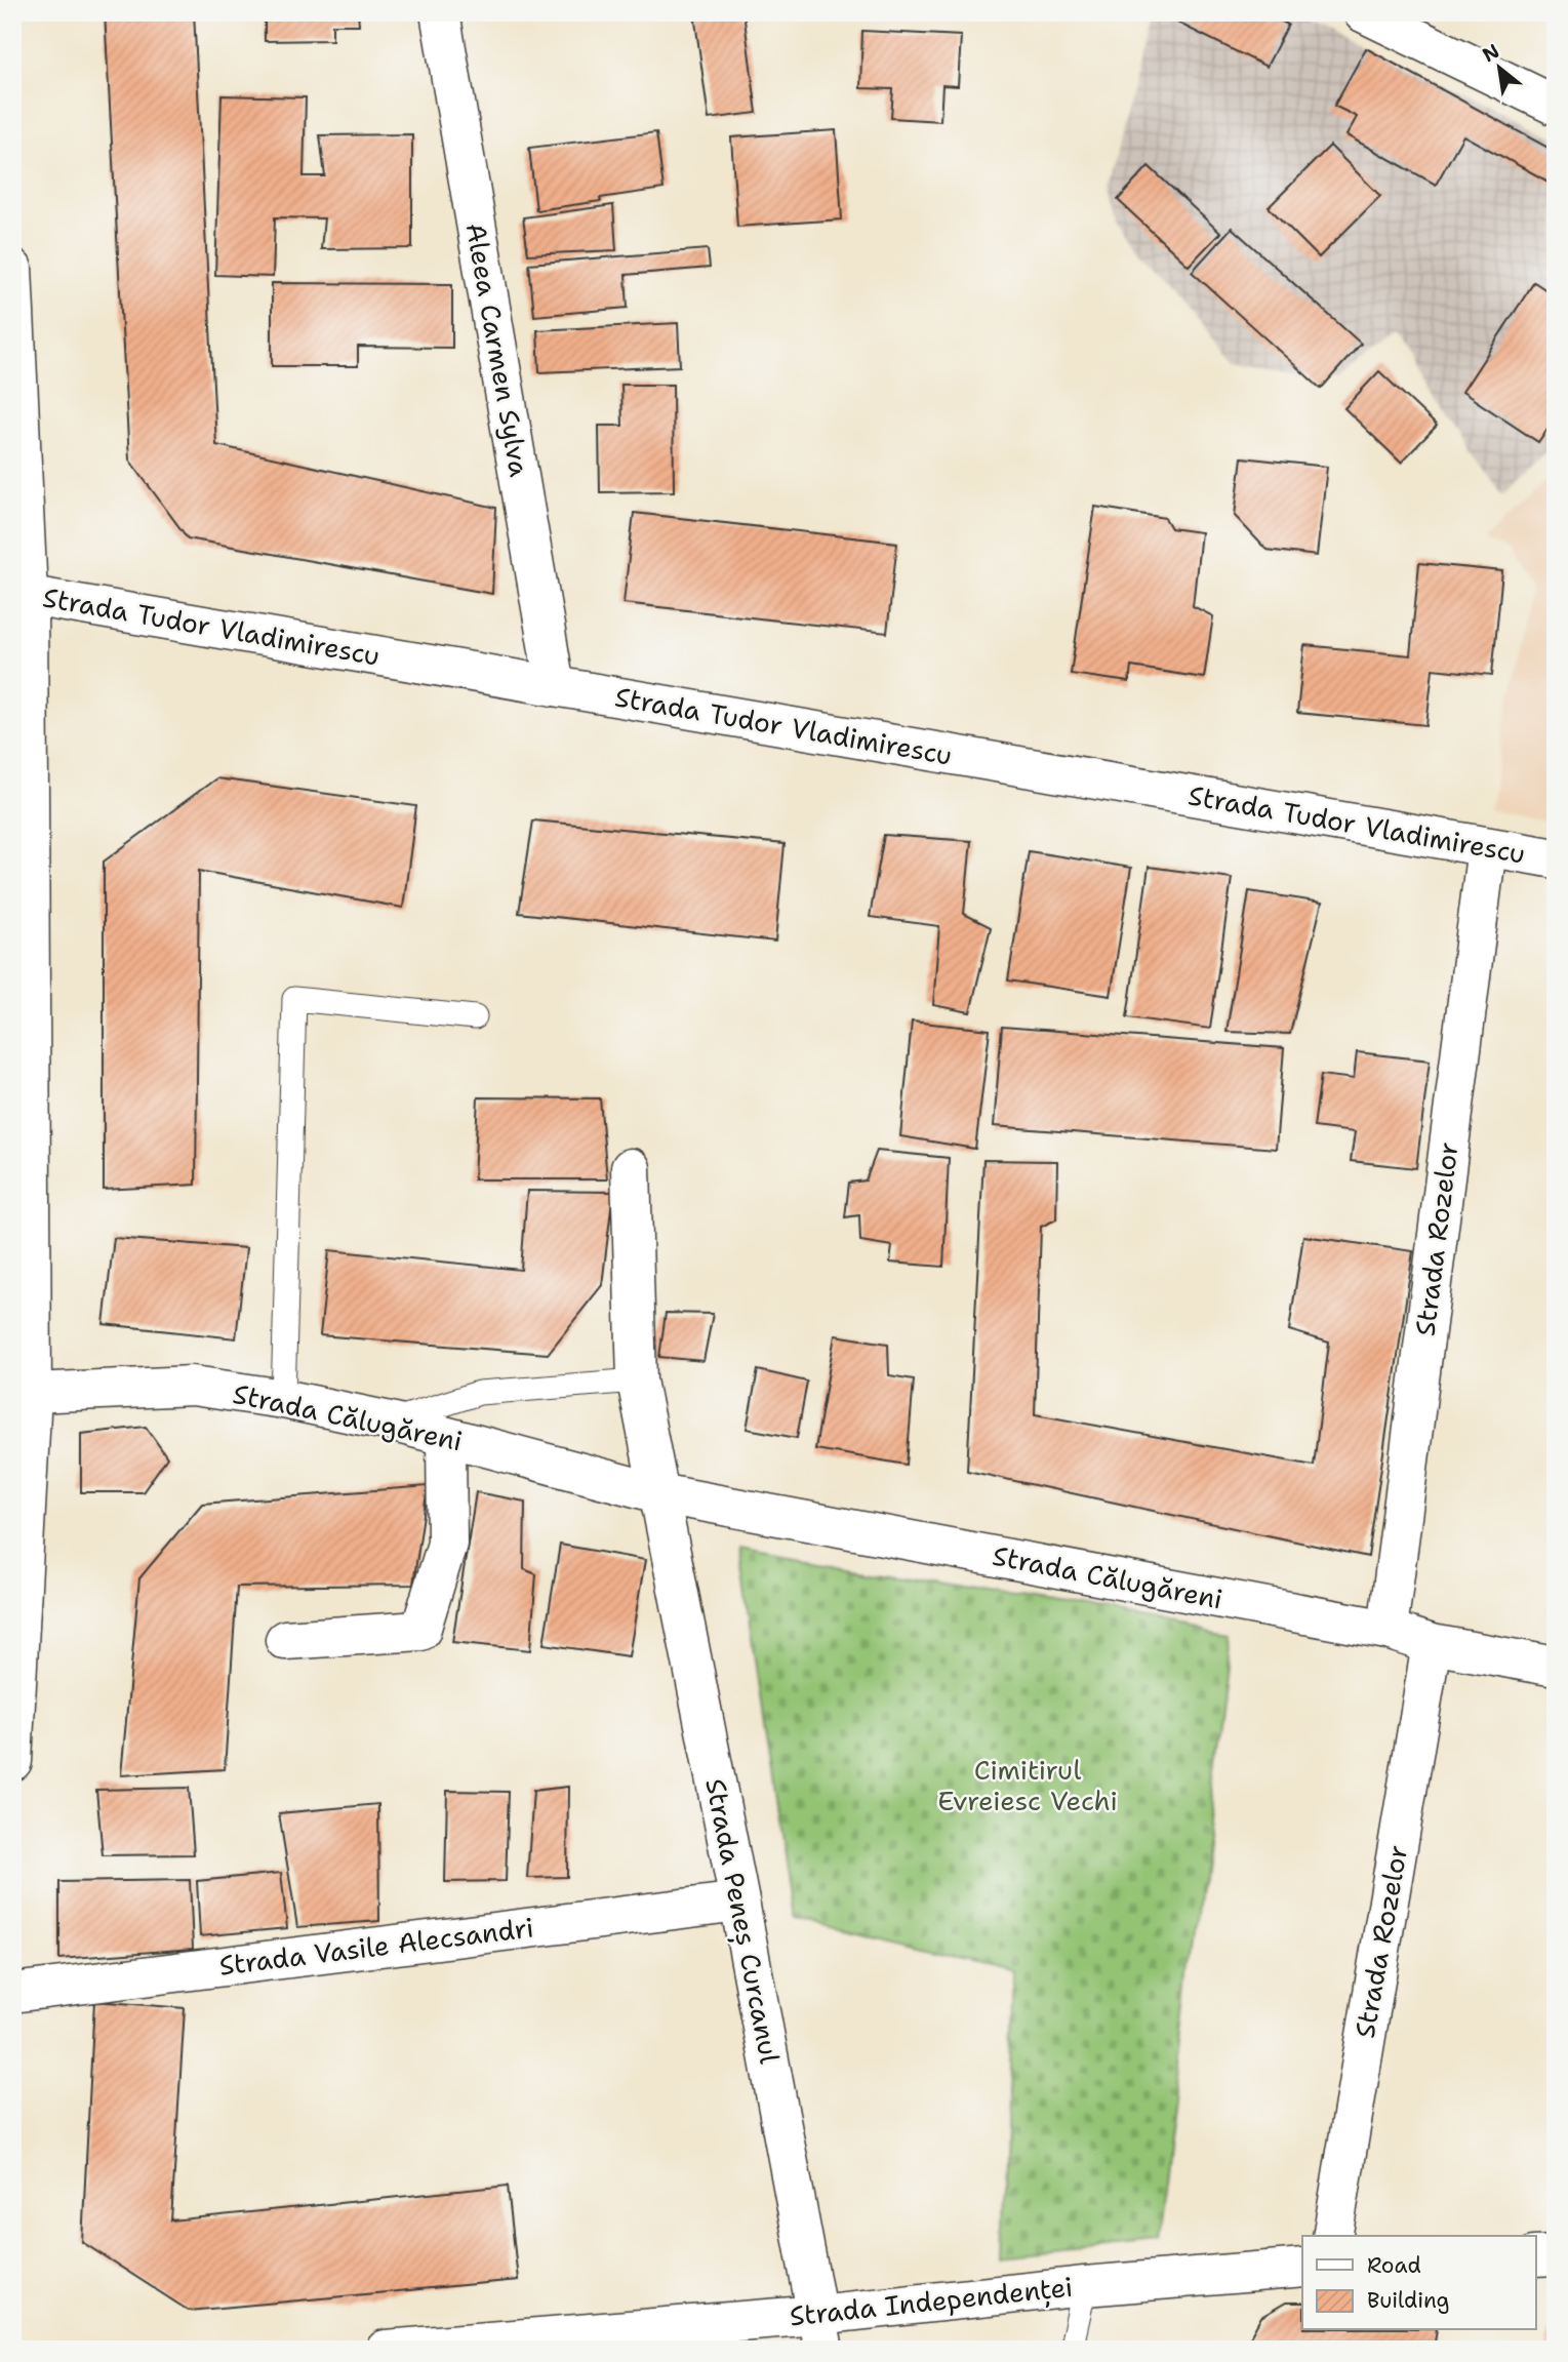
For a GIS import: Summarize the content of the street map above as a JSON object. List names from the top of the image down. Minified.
{"streets":{"street":["Aleea Carmen Sylva","Strada Tudor Vladimirescu","Strada Rozelor","Strada Călugăreni","Strada Peneș Curcanul","Strada Vasile Alecsandri","Strada Independenței"]},"crossings":[["Aleea Carmen Sylva","Strada Tudor Vladimirescu"],["Strada Tudor Vladimirescu","Strada Rozelor"],["Strada Rozelor","Strada Călugăreni"],["Strada Călugăreni","Strada Peneș Curcanul"],["Strada Peneș Curcanul","Strada Vasile Alecsandri"],["Strada Peneș Curcanul","Strada Independenței"]],"parks":["Cimitirul Evreiesc Vechi"],"legend":["Road","Building"],"north":"top left"}
